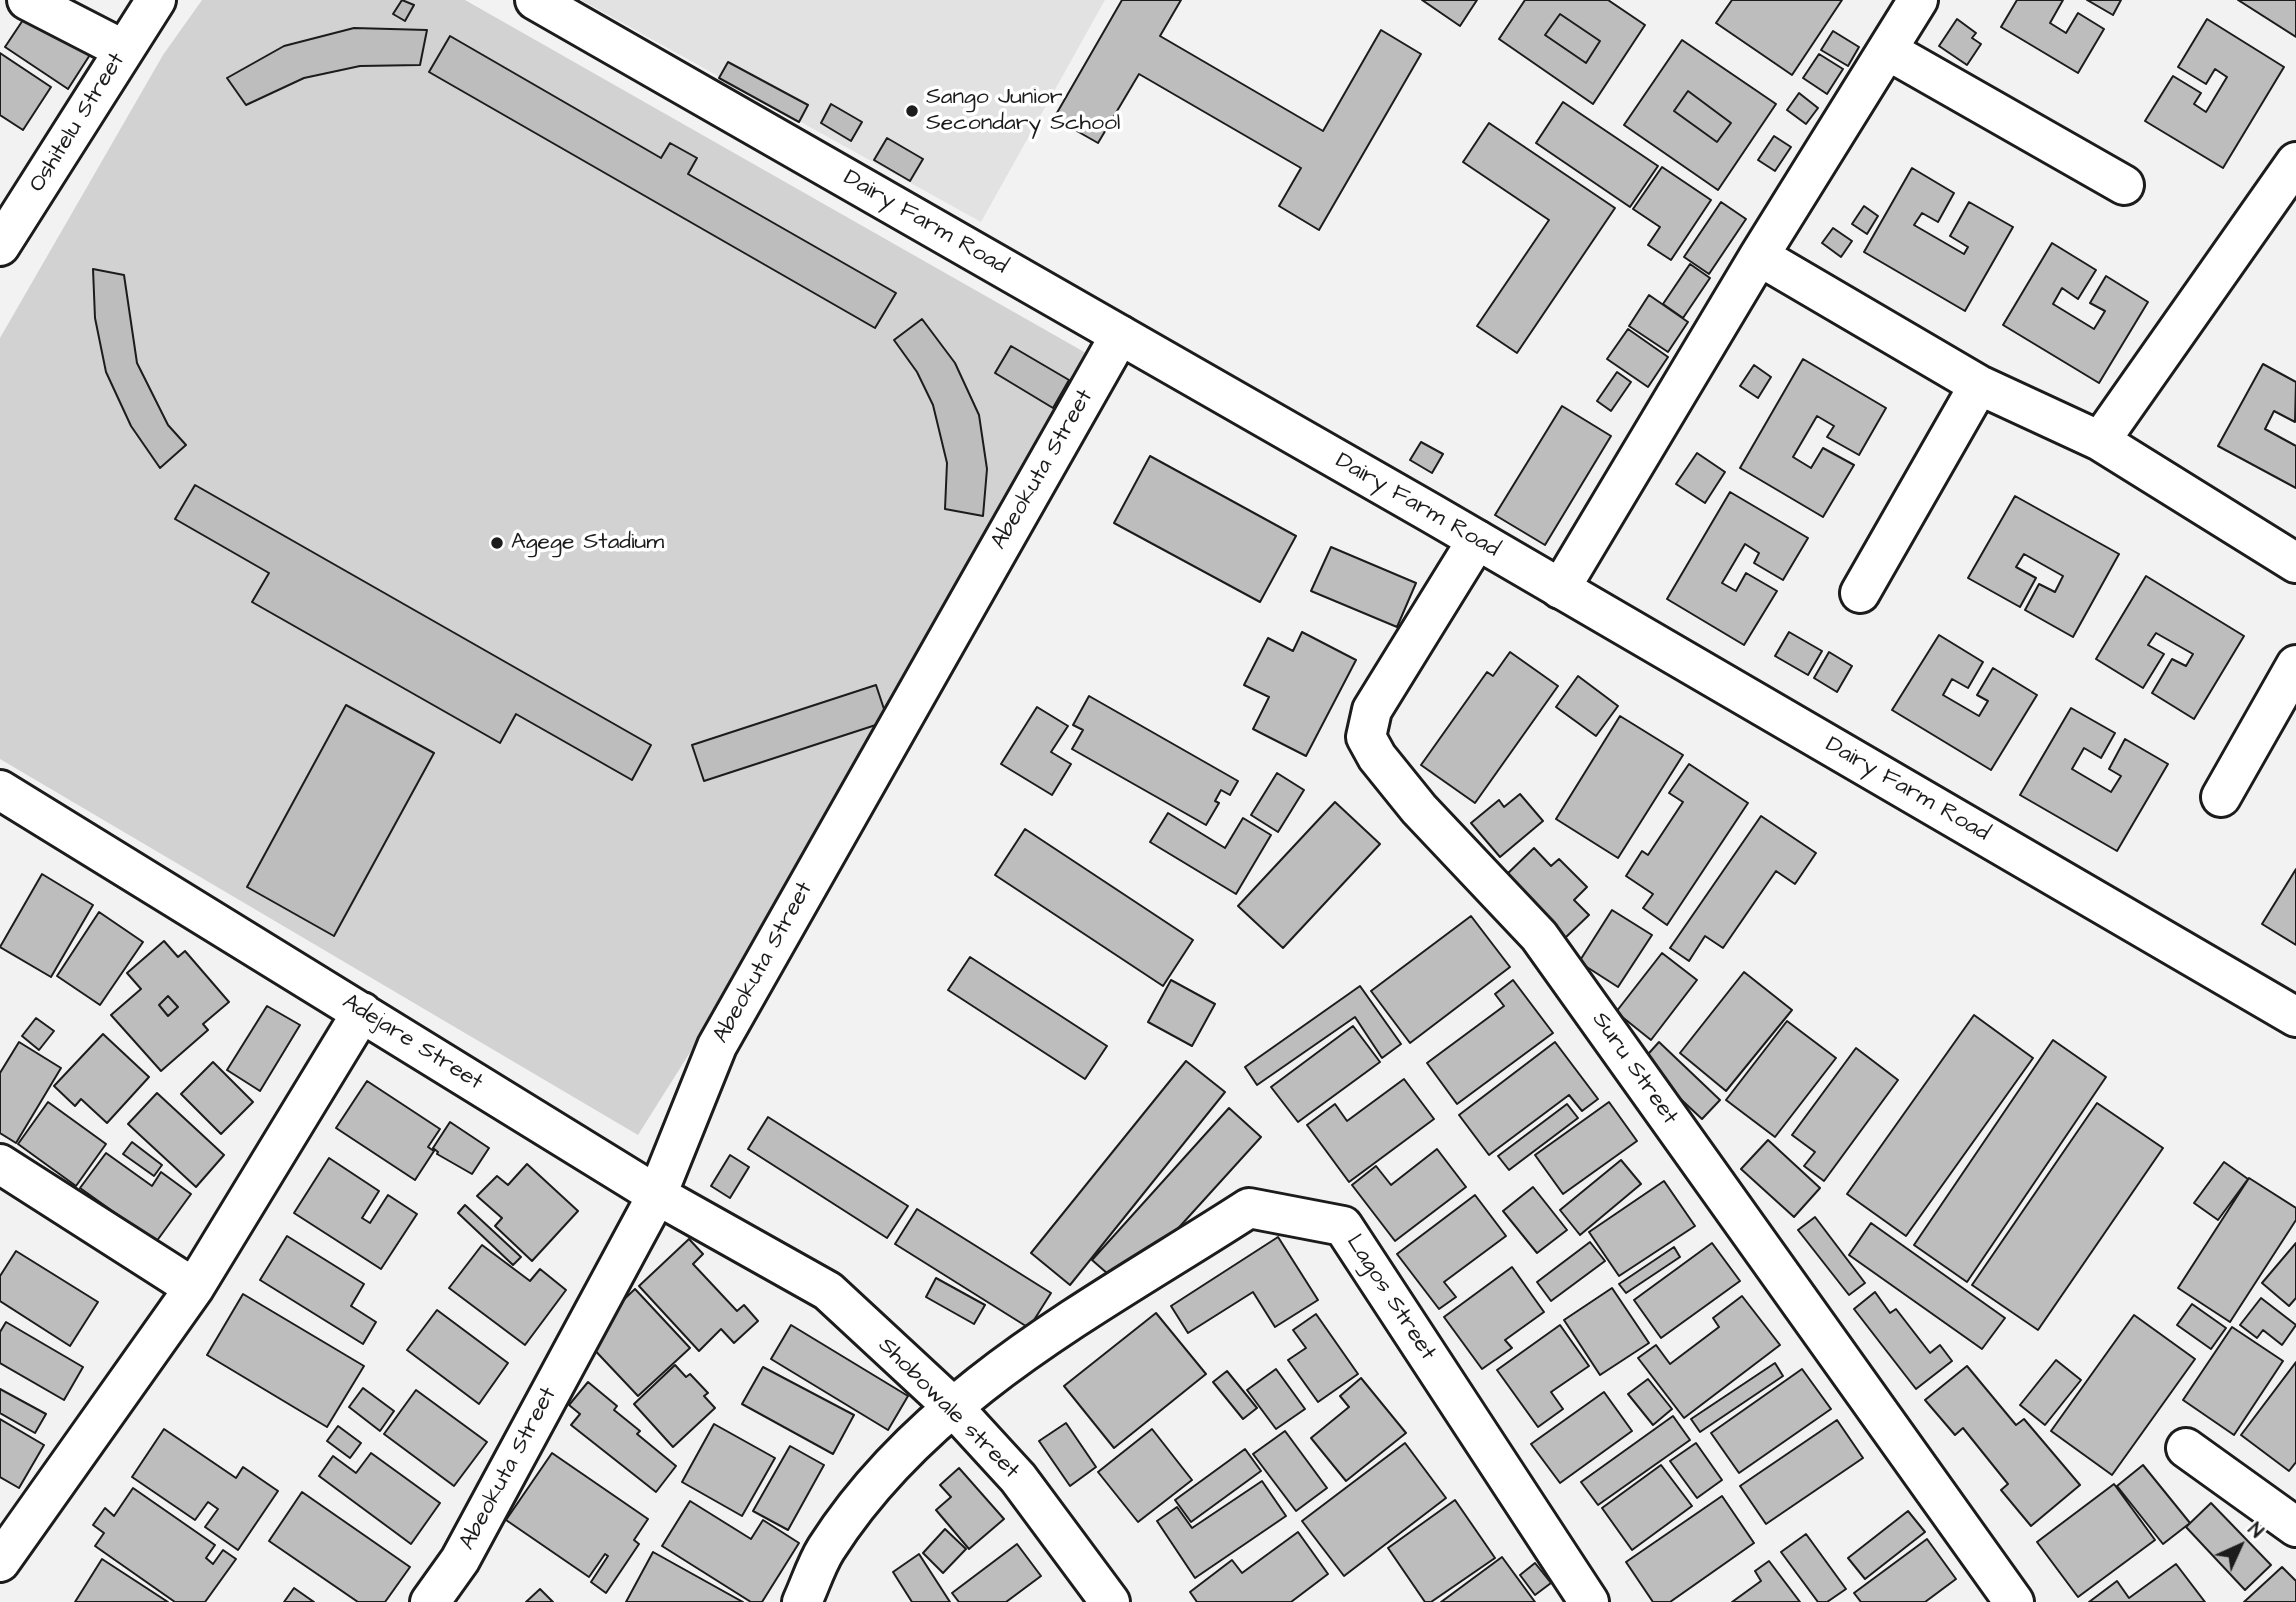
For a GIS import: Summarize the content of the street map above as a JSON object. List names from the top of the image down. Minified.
{"streets":{"street":["Oshitelu Street","Dairy Farm Road","Abeokuta Street","Adejare Street","Suru Street","Lagos Street","Shobowale street"]},"crossings":[["Dairy Farm Road","Abeokuta Street"],["Dairy Farm Road","Suru Street"],["Abeokuta Street","Adejare Street"],["Adejare Street","Shobowale street"],["Lagos Street","Shobowale street"]],"places":["Sango Junior Secondary School","Agege Stadium"],"north":"top right"}
